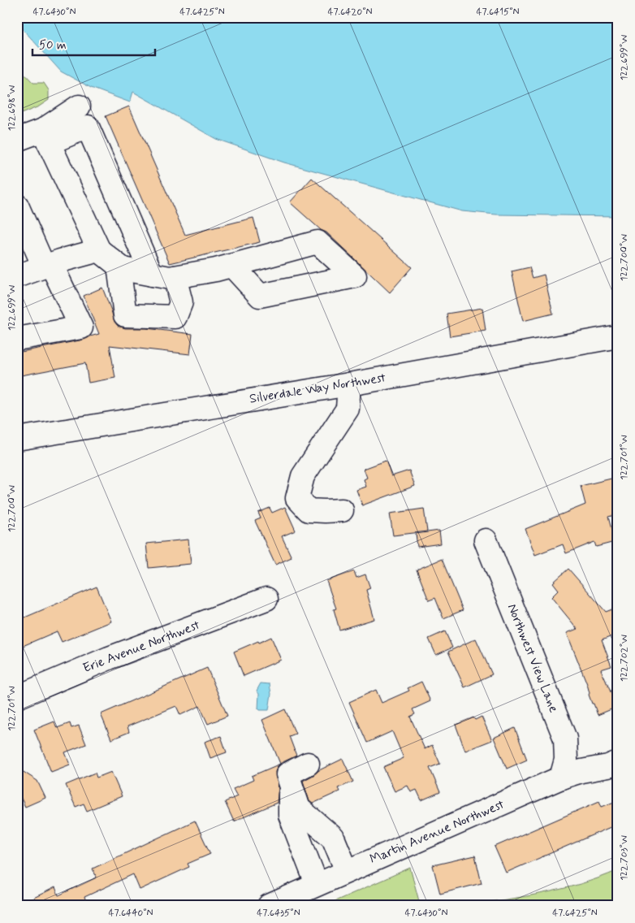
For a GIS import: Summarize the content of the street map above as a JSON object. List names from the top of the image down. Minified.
{"streets":{"street":["Silverdale Way Northwest","Erie Avenue Northwest","Northwest View Lane","Martin Avenue Northwest"]},"crossings":[["Northwest View Lane","Martin Avenue Northwest"]],"scale_bar":"50 m","coordinates":["47.6430°N","47.6425°N","47.6420°N","47.6415°N","122.699°W","122.698°W","122.700°W","122.701°W","122.702°W","122.703°W","47.6440°N","47.6435°N"]}
